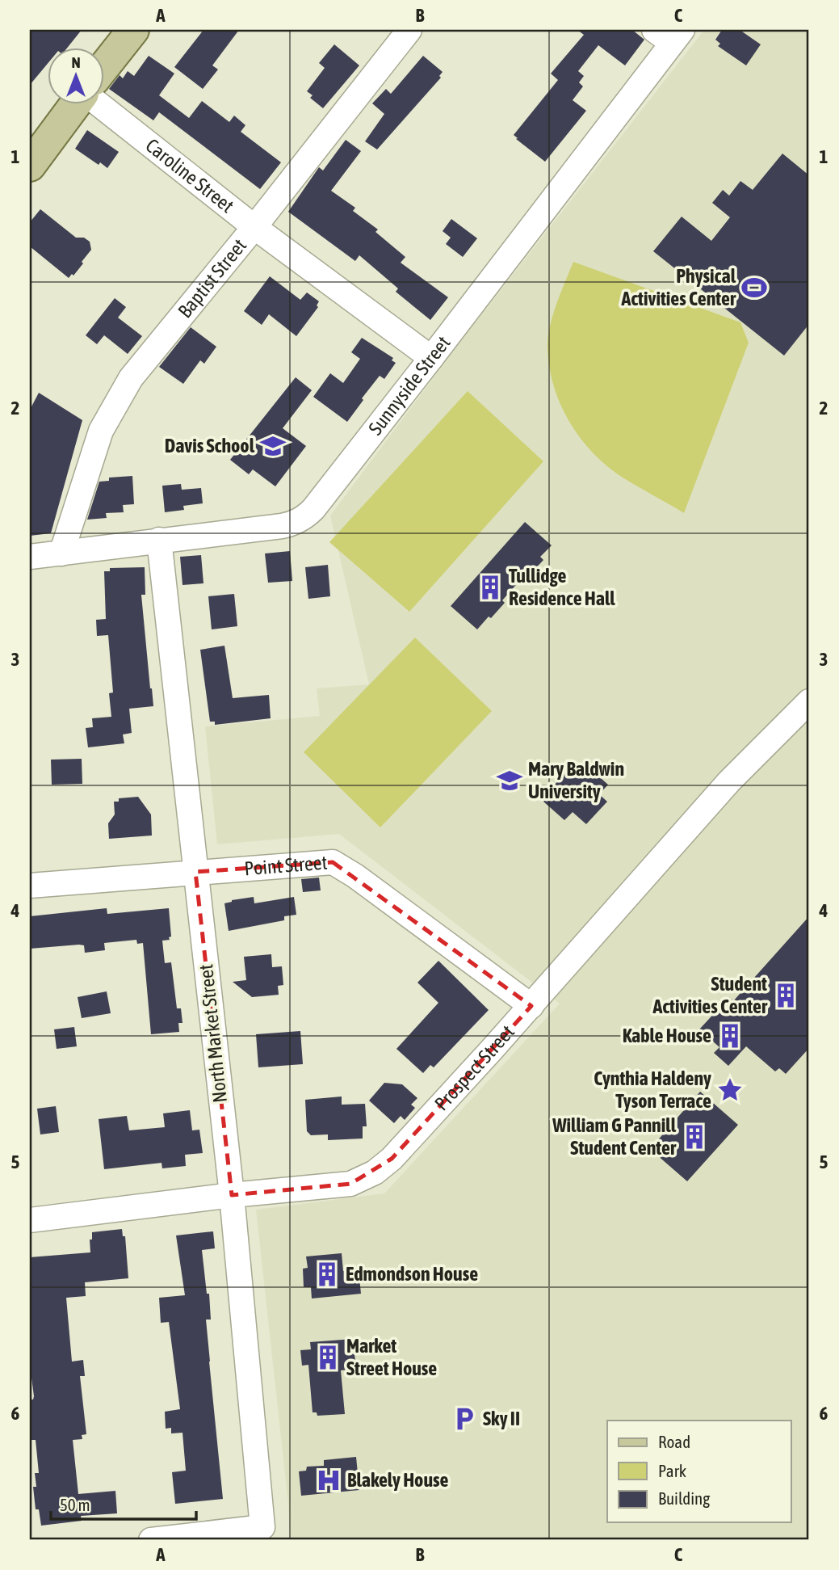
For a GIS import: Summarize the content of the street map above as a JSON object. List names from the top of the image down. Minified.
{"streets":{"street":["Caroline Street","Baptist Street","Sunnyside Street","Point Street","North Market Street","Prospect Street"]},"crossings":[["Caroline Street","Baptist Street"],["Caroline Street","Sunnyside Street"],["Baptist Street","Sunnyside Street"],["Sunnyside Street","North Market Street"],["Point Street","North Market Street"],["Point Street","Prospect Street"],["North Market Street","Prospect Street"]],"places":{"sports":["Physical Activities Center"],"school or university":["Davis School","Mary Baldwin University"],"building":["Tullidge Residence Hall","Student Activities Center","Kable House","William G Pannill Student Center","Edmondson House","Market Street House"],"place":["Cynthia Haldeny Tyson Terrace"],"parking":["Sky II"],"hospital":["Blakely House"]},"legend":["Road","Park","Building"],"scale_bar":"50 m","north":"top","grid":{"columns":["A","B","C"],"rows":["1","2","3","4","5","6"]}}
